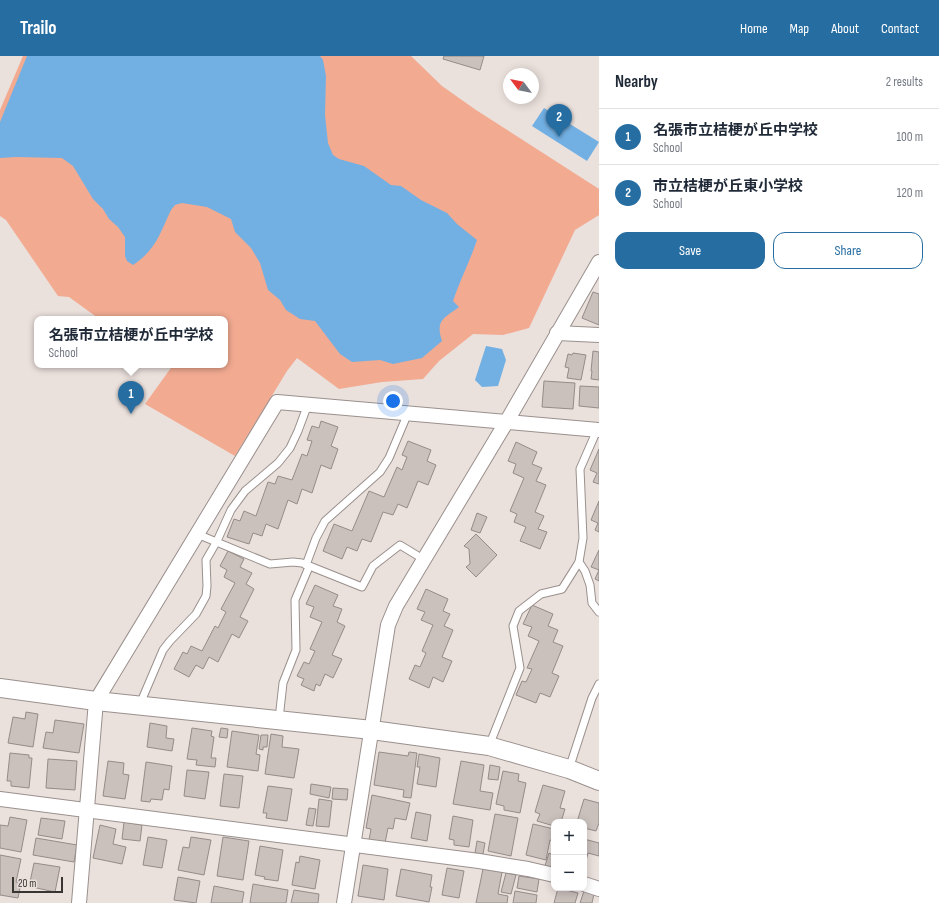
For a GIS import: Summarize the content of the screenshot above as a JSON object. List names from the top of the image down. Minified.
{"scale_bar":"20 m","north":"top left","page":{"header":"Trailo","nav":["Home","Map","About","Contact"],"heading":["Nearby","2 results"],"pins":["2","1"],"list":[{"mark":"1","name":"名張市立桔梗が丘中学校","note":"School","value":"100 m"},{"mark":"2","name":"市立桔梗が丘東小学校","note":"School","value":"120 m"}],"buttons":["Save","Share"],"popup":["名張市立桔梗が丘中学校","School"],"map_buttons":["+","−"],"scale":"20 m"}}
